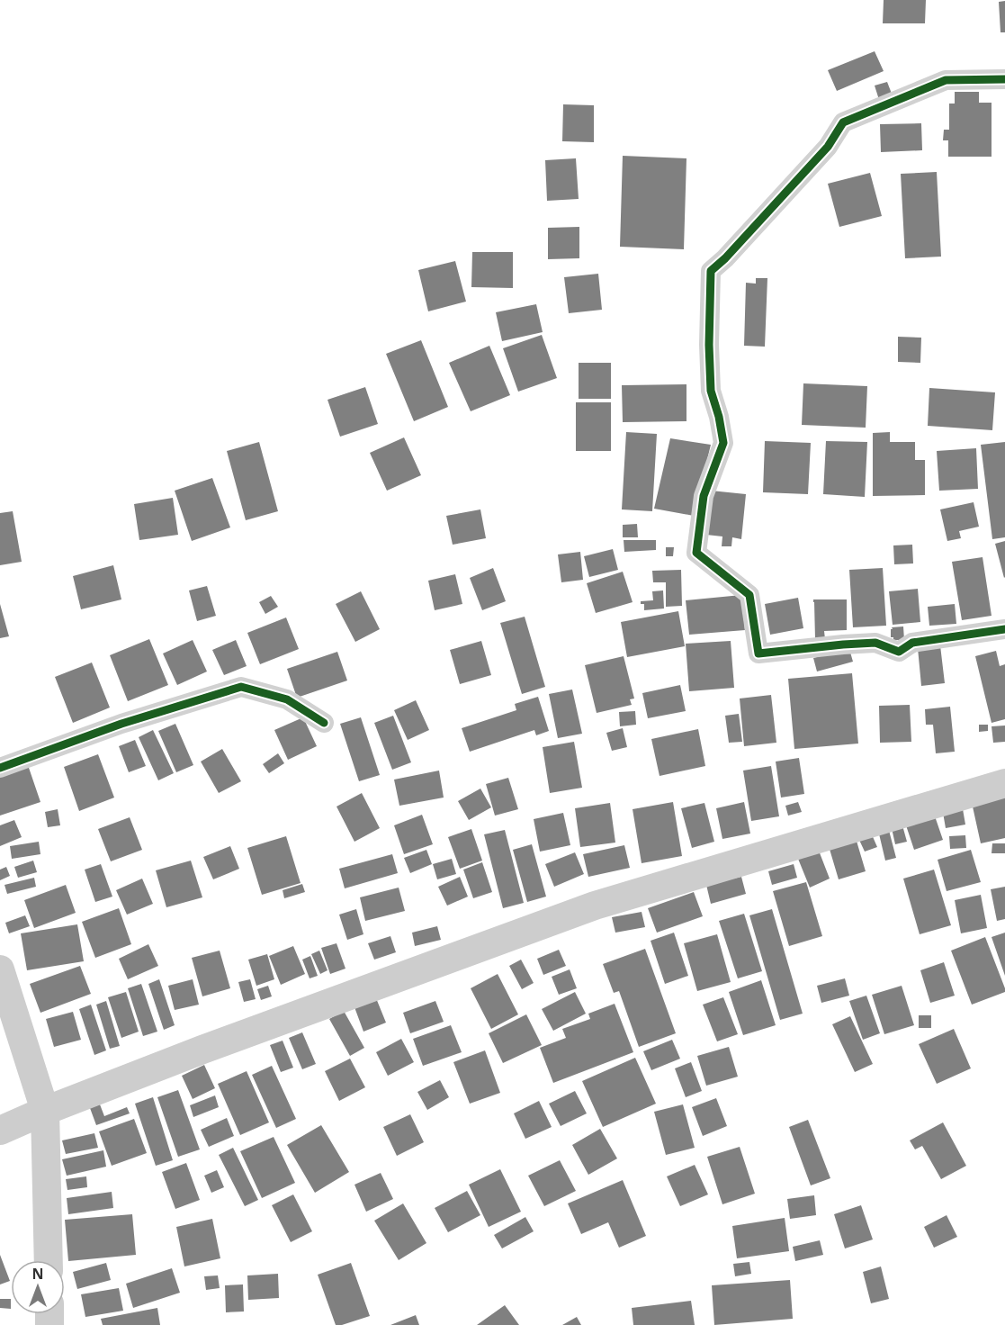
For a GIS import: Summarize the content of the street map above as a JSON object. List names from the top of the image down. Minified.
{"north":"top"}
